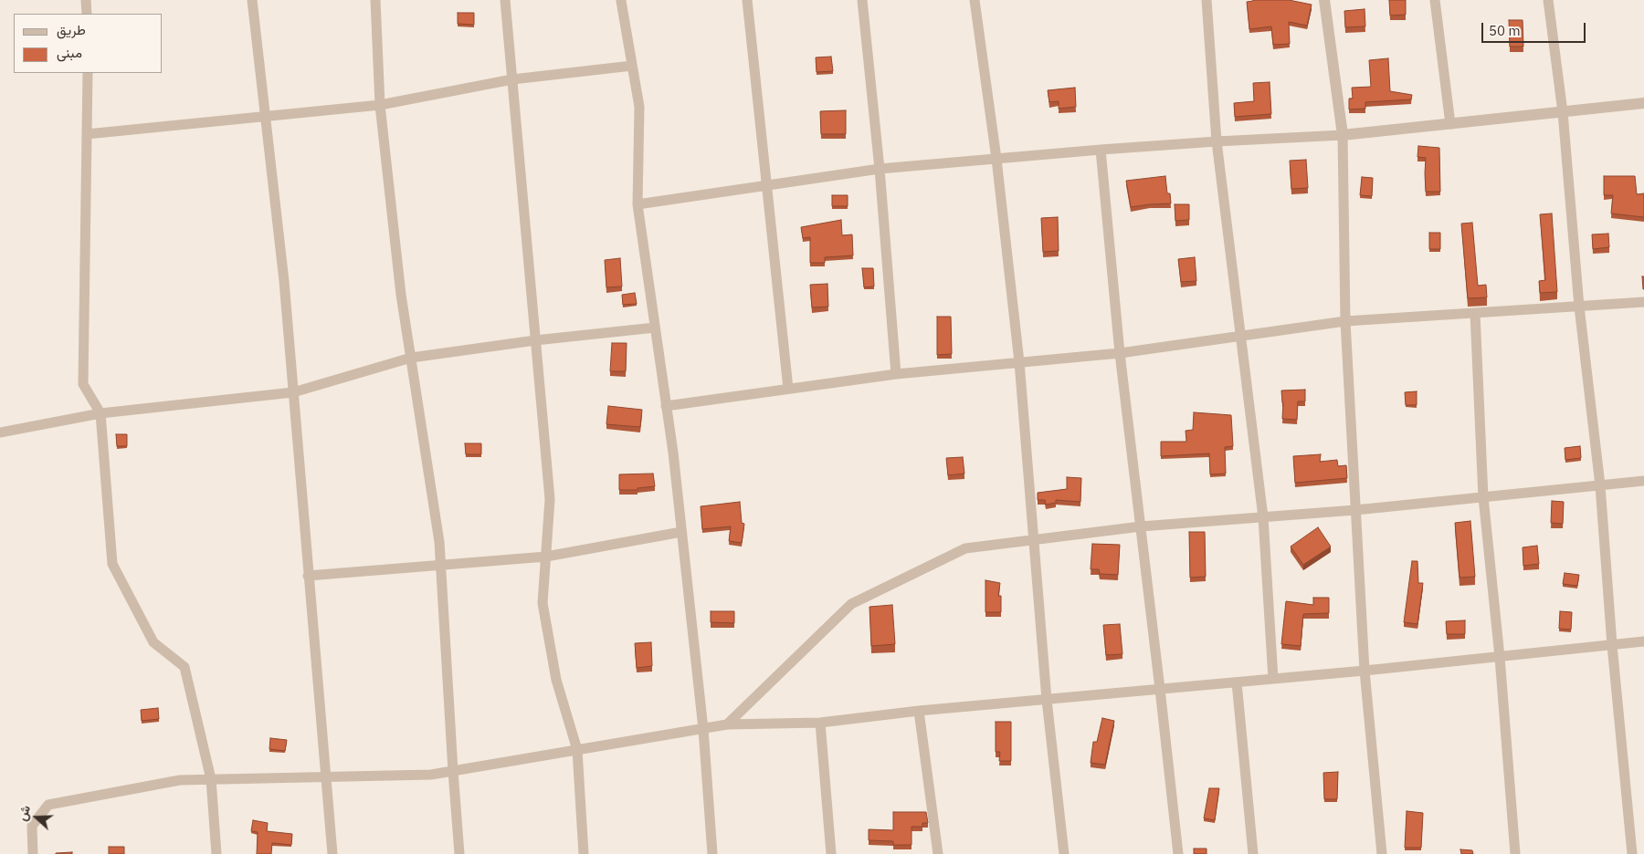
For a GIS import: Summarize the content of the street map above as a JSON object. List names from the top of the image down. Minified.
{"legend":["طريق","مبنى"],"scale_bar":"50 m","north":"left"}
